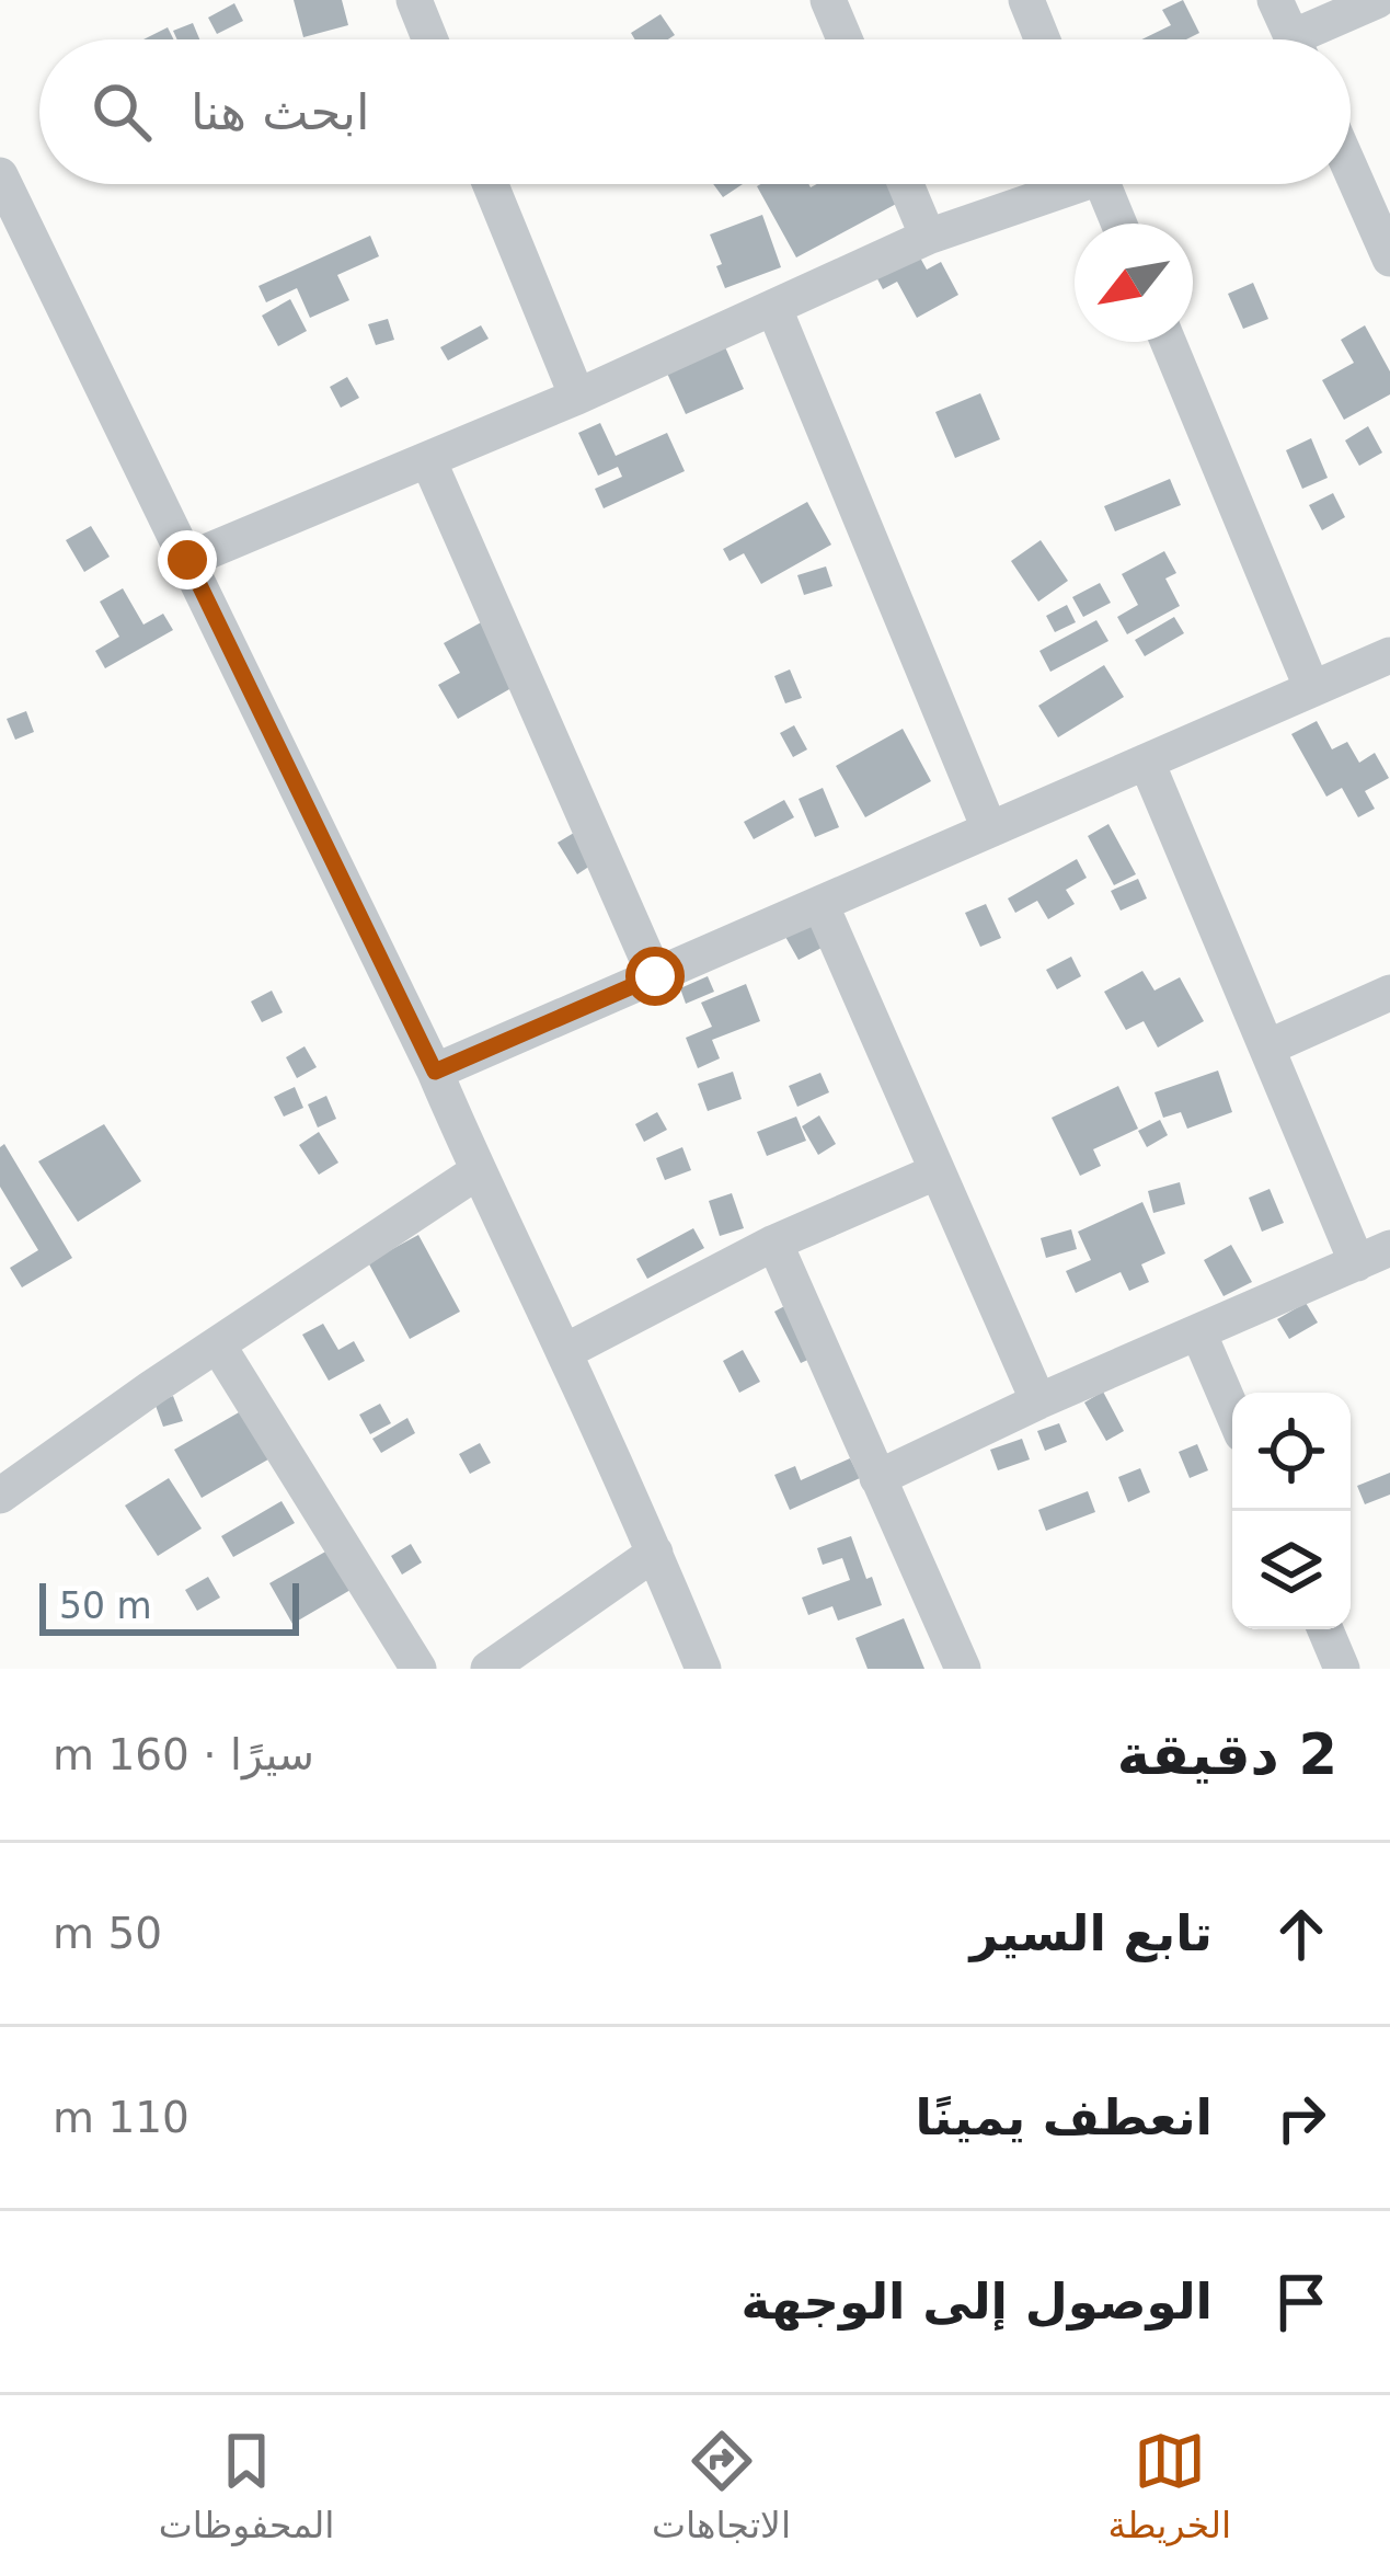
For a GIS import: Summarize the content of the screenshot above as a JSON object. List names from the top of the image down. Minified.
{"scale_bar":"50 m","north":"bottom left","page":{"search":"ابحث هنا","scale":"50 m","heading":["2 دقيقة","سيرًا · 160 m"],"list":[["تابع السير","50 m"],["انعطف يمينًا","110 m"],"الوصول إلى الوجهة"],"nav":["الخريطة","الاتجاهات","المحفوظات"]}}
